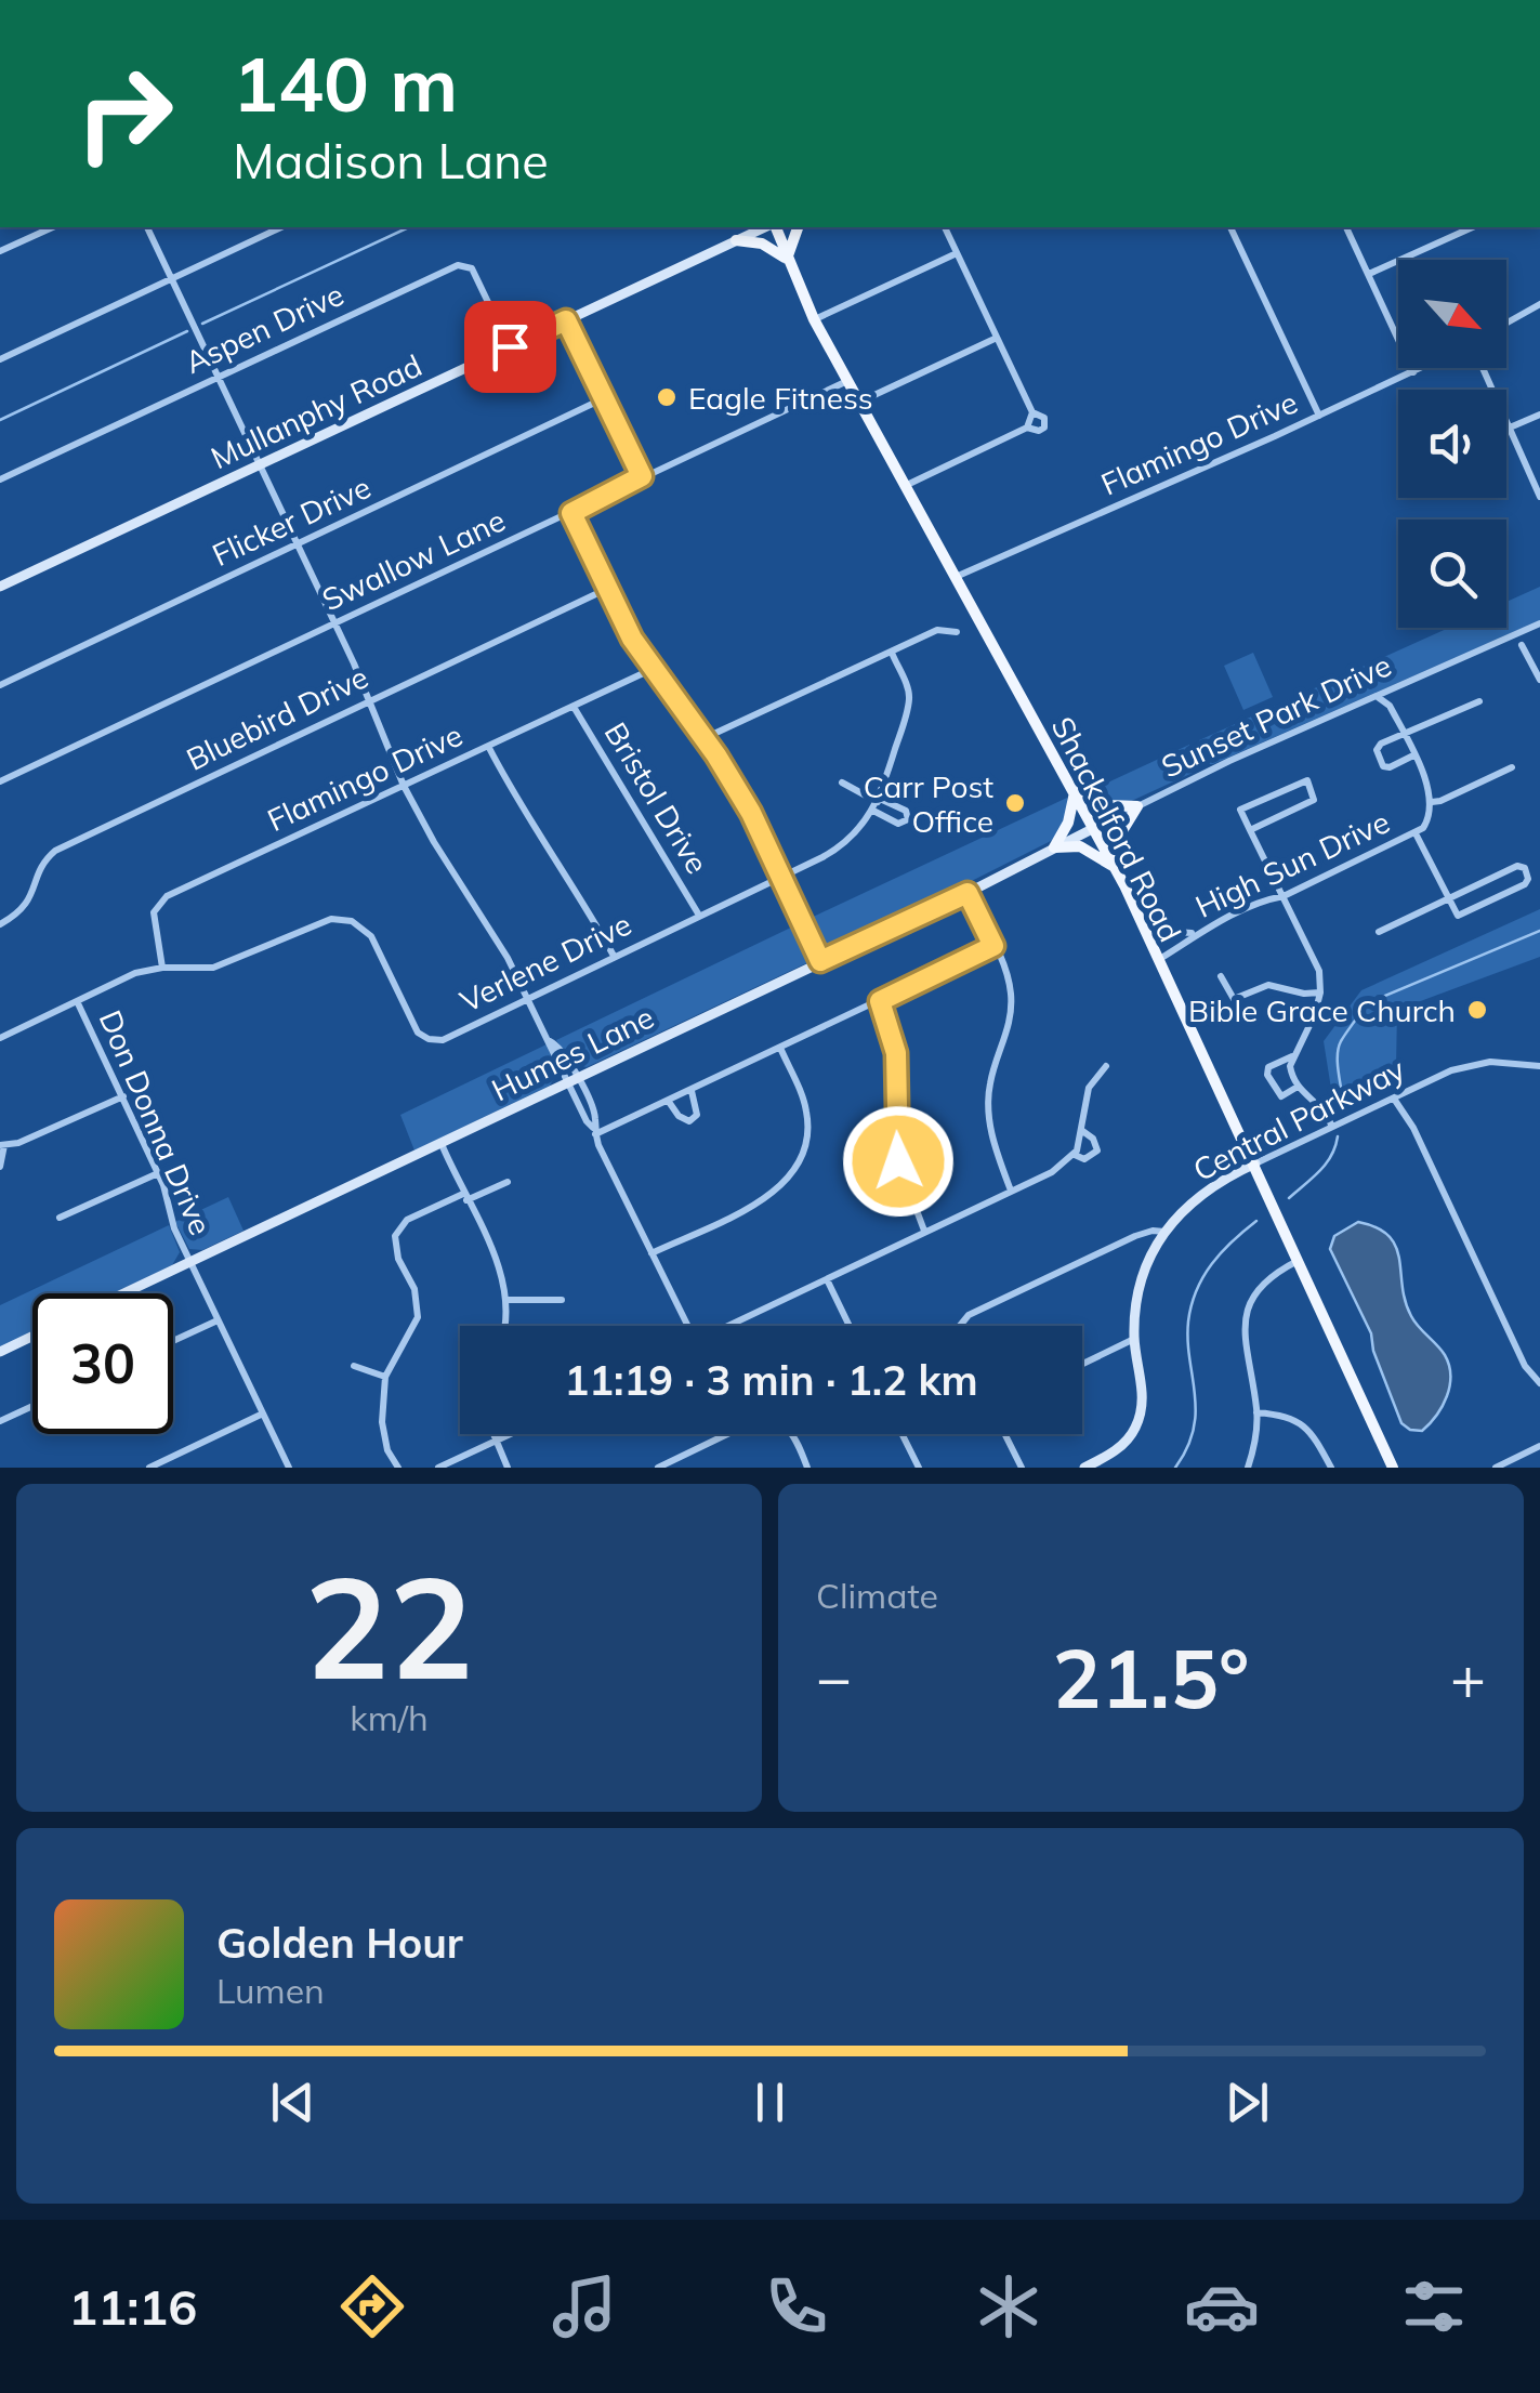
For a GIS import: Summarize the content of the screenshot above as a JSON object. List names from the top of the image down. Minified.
{"streets":{"main road":["Shackelford Road"],"street":["Aspen Drive","Mullanphy Road","Flamingo Drive","Flicker Drive","Swallow Lane","Sunset Park Drive","Bluebird Drive","Bristol Drive","High Sun Drive","Verlene Drive","Humes Lane","Central Parkway","Don Donna Drive"]},"crossings":[["Aspen Drive","Mullanphy Road"],["Flamingo Drive","Bristol Drive"],["Flamingo Drive","Shackelford Road"],["Flamingo Drive","Verlene Drive"],["Swallow Lane","Shackelford Road"],["Sunset Park Drive","Shackelford Road"],["Sunset Park Drive","Humes Lane"],["Bristol Drive","Verlene Drive"],["Shackelford Road","High Sun Drive"],["Shackelford Road","Humes Lane"],["Shackelford Road","Central Parkway"],["Verlene Drive","Don Donna Drive"],["Humes Lane","Don Donna Drive"]],"places":["Eagle Fitness","Carr Post Office","Bible Grace Church"],"north":"bottom right","page":{"turn":["140 m","Madison Lane"],"limit":"30","trip":"11:19 · 3 min · 1.2 km","tile":[["22","km/h"],"Climate"],"heat":["−","21.5°","+"],"song":["Golden Hour","Lumen"],"tabs":"11:16"}}
